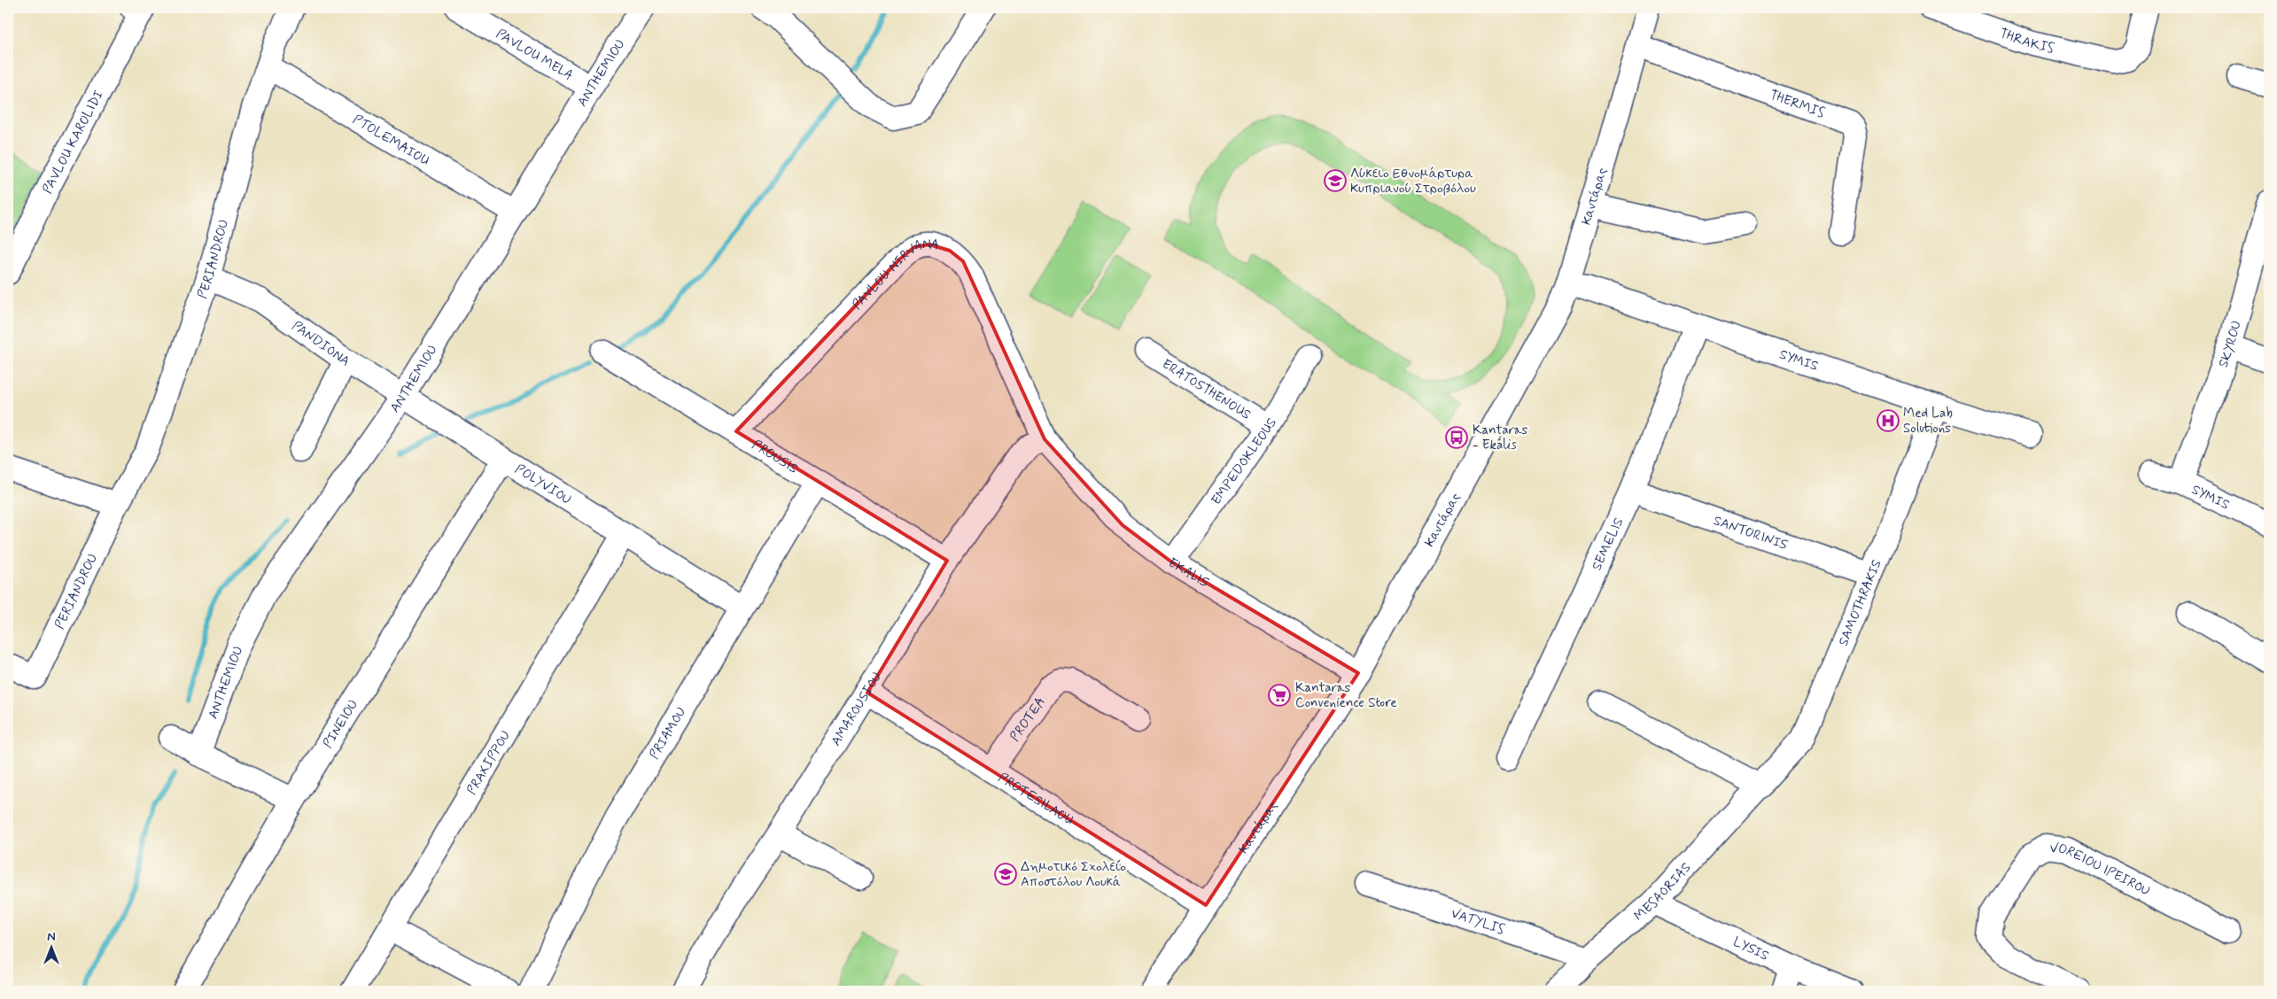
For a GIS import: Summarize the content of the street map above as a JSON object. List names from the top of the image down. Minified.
{"streets":{"street":["THRAKIS","PAVLOU MELA","ANTHEMIOU","THERMIS","PTOLEMAIOU","PAVLOU KAROLIDI","Καντάρας","PERIANDROU","PAVLOU NIRVANA","SKYROU","PANDIONA","SYMIS","ERATOSTHENOUS","PROUSIS","EMPEDOKLEOUS","POLYVIOU","SANTORINIS","SEMELIS","EKALIS","SAMOTHRAKIS","AMAROUSIOU","PROTEA","PINEIOU","PRIAMOU","PRAXIPPOU","PROTESILAOU","VOREIOU IPEIROU","MESAORIAS","VATYLIS","LYSIS"]},"crossings":[["PAVLOU MELA","ANTHEMIOU"],["ANTHEMIOU","PTOLEMAIOU"],["ANTHEMIOU","POLYVIOU"],["THERMIS","Καντάρας"],["PTOLEMAIOU","PERIANDROU"],["Καντάρας","SYMIS"],["Καντάρας","EKALIS"],["Καντάρας","PROTESILAOU"],["PERIANDROU","PANDIONA"],["PAVLOU NIRVANA","PROUSIS"],["PAVLOU NIRVANA","EKALIS"],["PAVLOU NIRVANA","AMAROUSIOU"],["SKYROU","SYMIS"],["PANDIONA","POLYVIOU"],["SYMIS","SEMELIS"],["SYMIS","SAMOTHRAKIS"],["ERATOSTHENOUS","EMPEDOKLEOUS"],["PROUSIS","AMAROUSIOU"],["PROUSIS","PRIAMOU"],["EMPEDOKLEOUS","EKALIS"],["POLYVIOU","PINEIOU"],["POLYVIOU","PRIAMOU"],["POLYVIOU","PRAXIPPOU"],["SANTORINIS","SEMELIS"],["SANTORINIS","SAMOTHRAKIS"],["EKALIS","AMAROUSIOU"],["SAMOTHRAKIS","MESAORIAS"],["AMAROUSIOU","PROTESILAOU"],["PROTEA","PROTESILAOU"],["MESAORIAS","VATYLIS"],["MESAORIAS","LYSIS"]],"places":{"school or university":["Λύκειο Εθνομάρτυρα Κυπριανού Στροβόλου","Δημοτικό Σχολείο Αποστόλου Λουκά"],"hospital":["Med Lab Solutions"],"bus stop":["Kantaras - Ekalis"],"supermarket":["Kantaras Convenience Store"]},"north":"top"}
